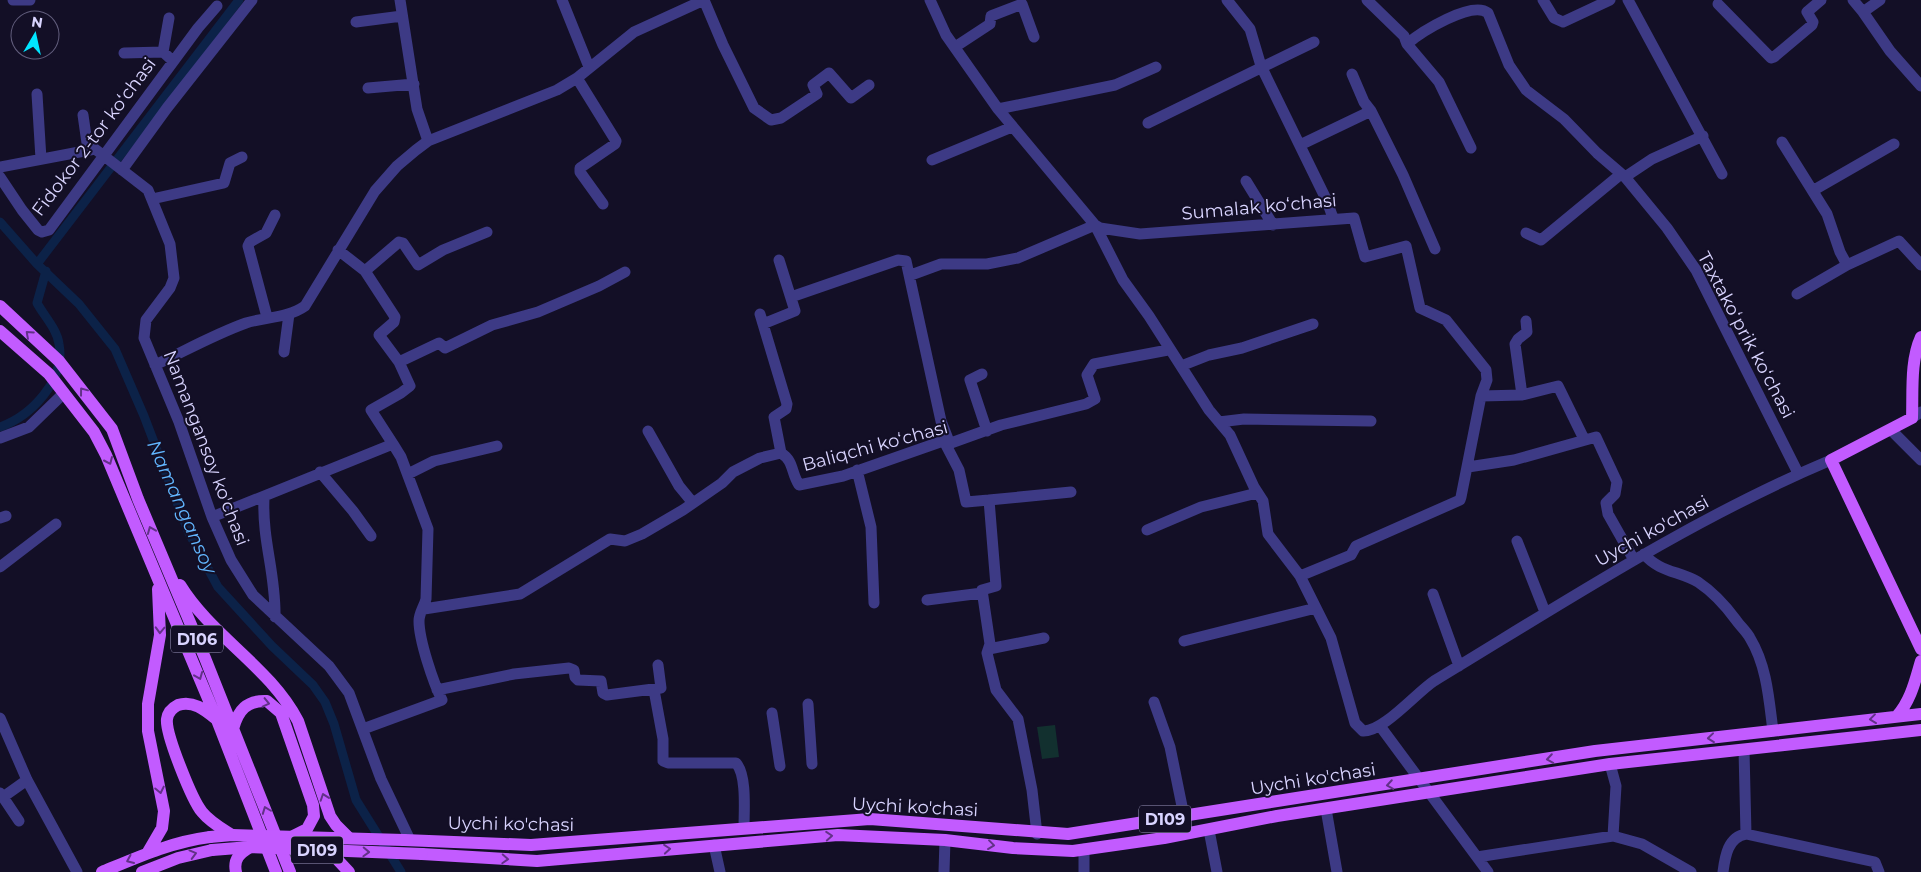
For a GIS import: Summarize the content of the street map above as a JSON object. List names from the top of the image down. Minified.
{"streets":{"main road":["Uychi ko'chasi","D106","D109"],"street":["Fidokor 2-tor koʻchasi","Sumalak koʻchasi","Taxtakoʻprik koʻchasi","Baliqchi koʻchasi","Namangansoy ko'chasi"]},"crossings":[["Fidokor 2-tor koʻchasi","Namangansoy ko'chasi"],["Taxtakoʻprik koʻchasi","Uychi ko'chasi"],["Namangansoy ko'chasi","Uychi ko'chasi"],["Namangansoy ko'chasi","D109"],["Uychi ko'chasi","D109"]],"water":["Namangansoy"],"north":"top"}
